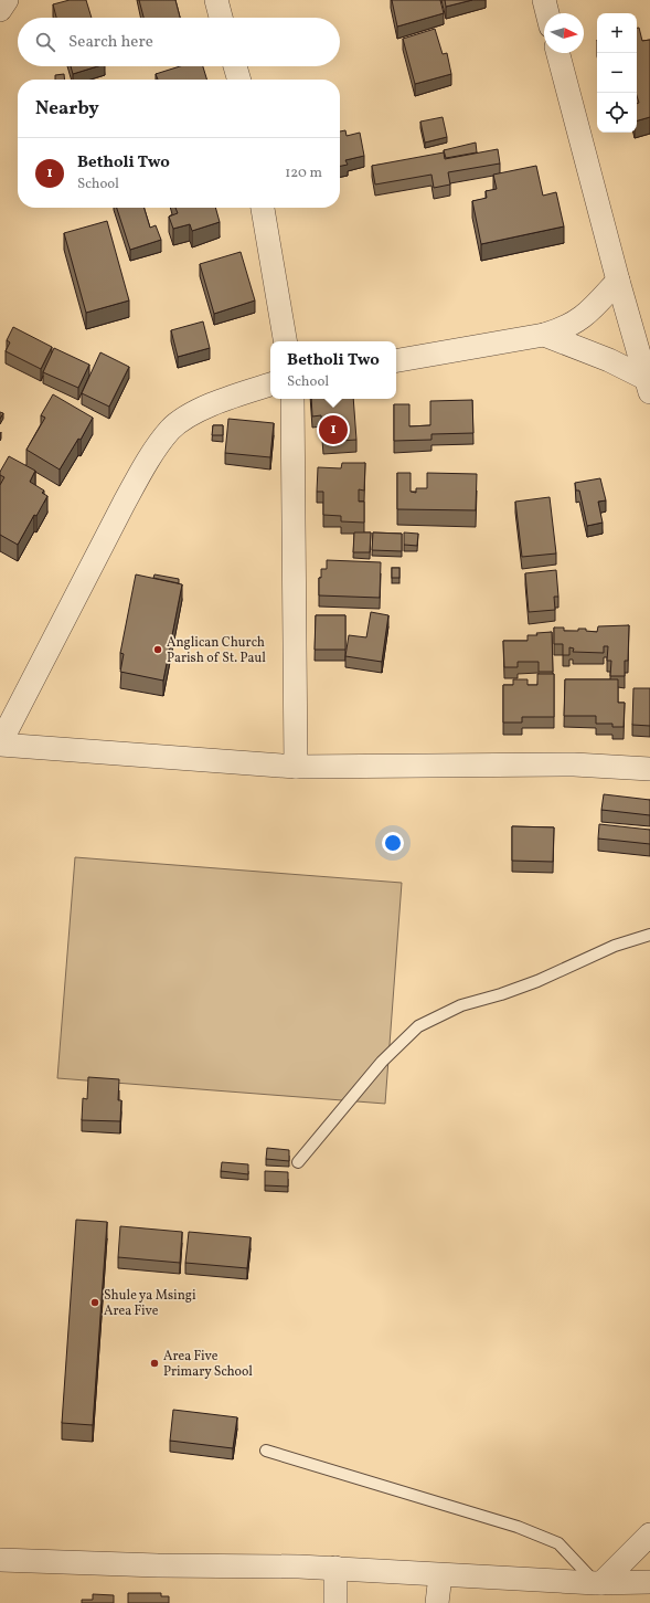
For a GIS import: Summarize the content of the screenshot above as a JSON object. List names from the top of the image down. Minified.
{"places":["Anglican Church Parish of St. Paul","Shule ya Msingi Area Five","Area Five Primary School"],"north":"right","page":{"map_buttons":["+","−"],"search":"Search here","heading":"Nearby","list":[{"mark":"1","name":"Betholi Two","note":"School","value":"120 m"}],"popup":["Betholi Two","School"],"pins":"1"}}
